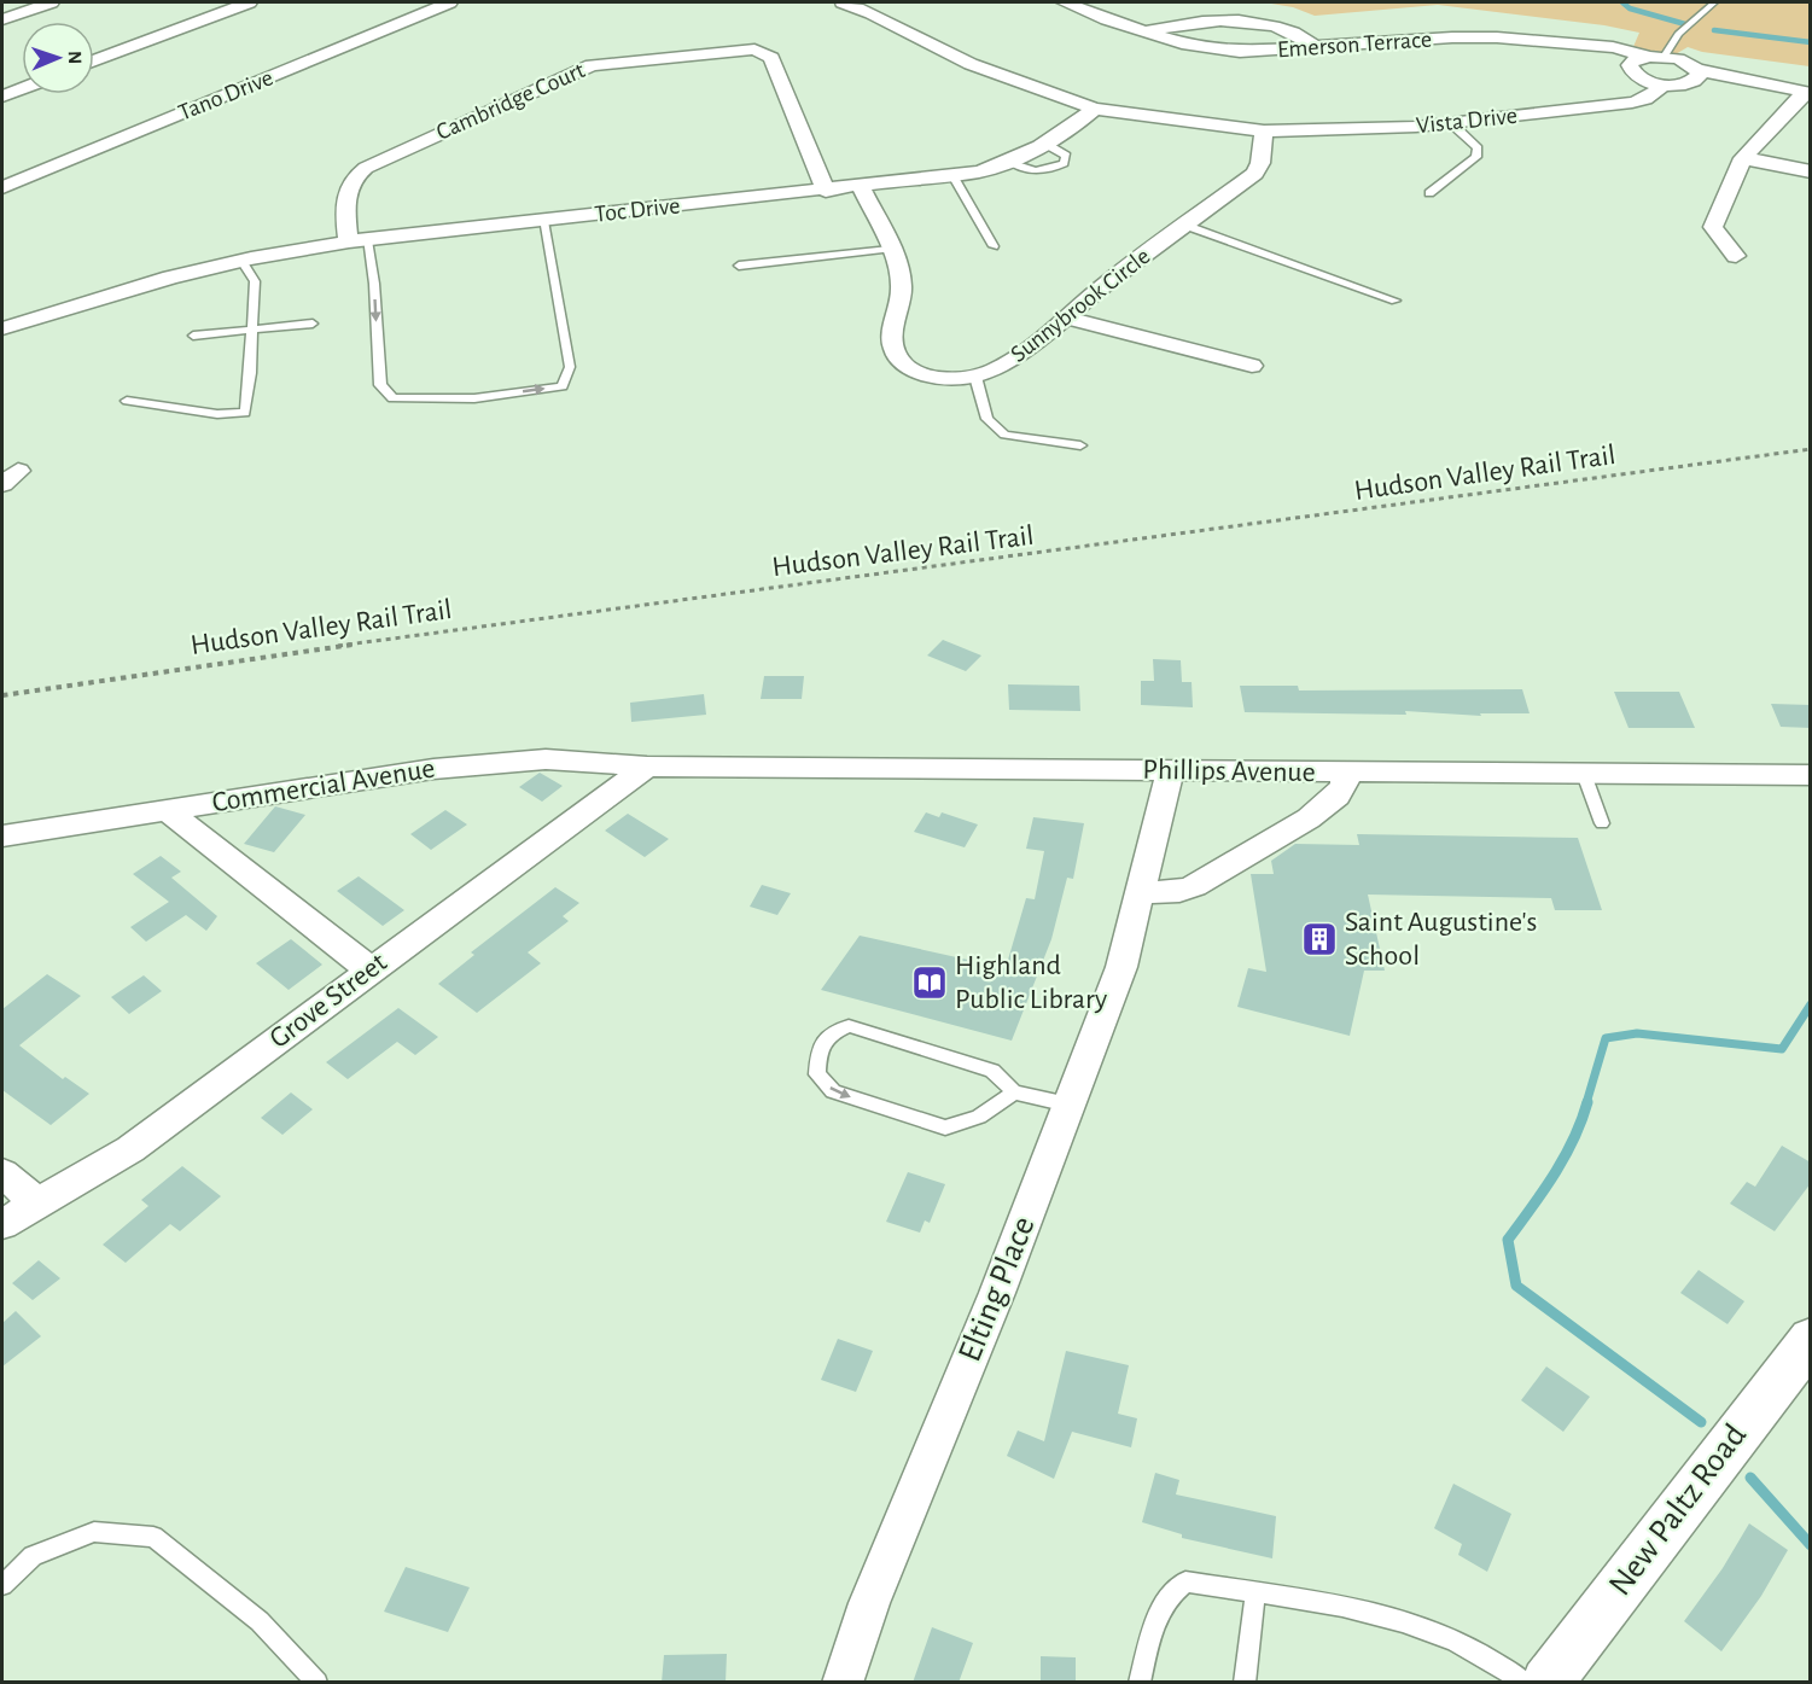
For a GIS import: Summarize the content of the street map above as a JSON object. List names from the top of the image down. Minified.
{"streets":{"street":["Emerson Terrace","Tano Drive","Cambridge Court","Vista Drive","Toc Drive","Sunnybrook Circle","Phillips Avenue","Commercial Avenue","Grove Street","Elting Place","New Paltz Road"],"path":["Hudson Valley Rail Trail"]},"crossings":[["Emerson Terrace","Vista Drive"],["Cambridge Court","Toc Drive"],["Vista Drive","Sunnybrook Circle"],["Toc Drive","Sunnybrook Circle"],["Phillips Avenue","Commercial Avenue"],["Phillips Avenue","Grove Street"],["Phillips Avenue","Elting Place"],["Commercial Avenue","Grove Street"]],"places":{"building":["Saint Augustine's School"],"library":["Highland Public Library"]},"north":"right"}
